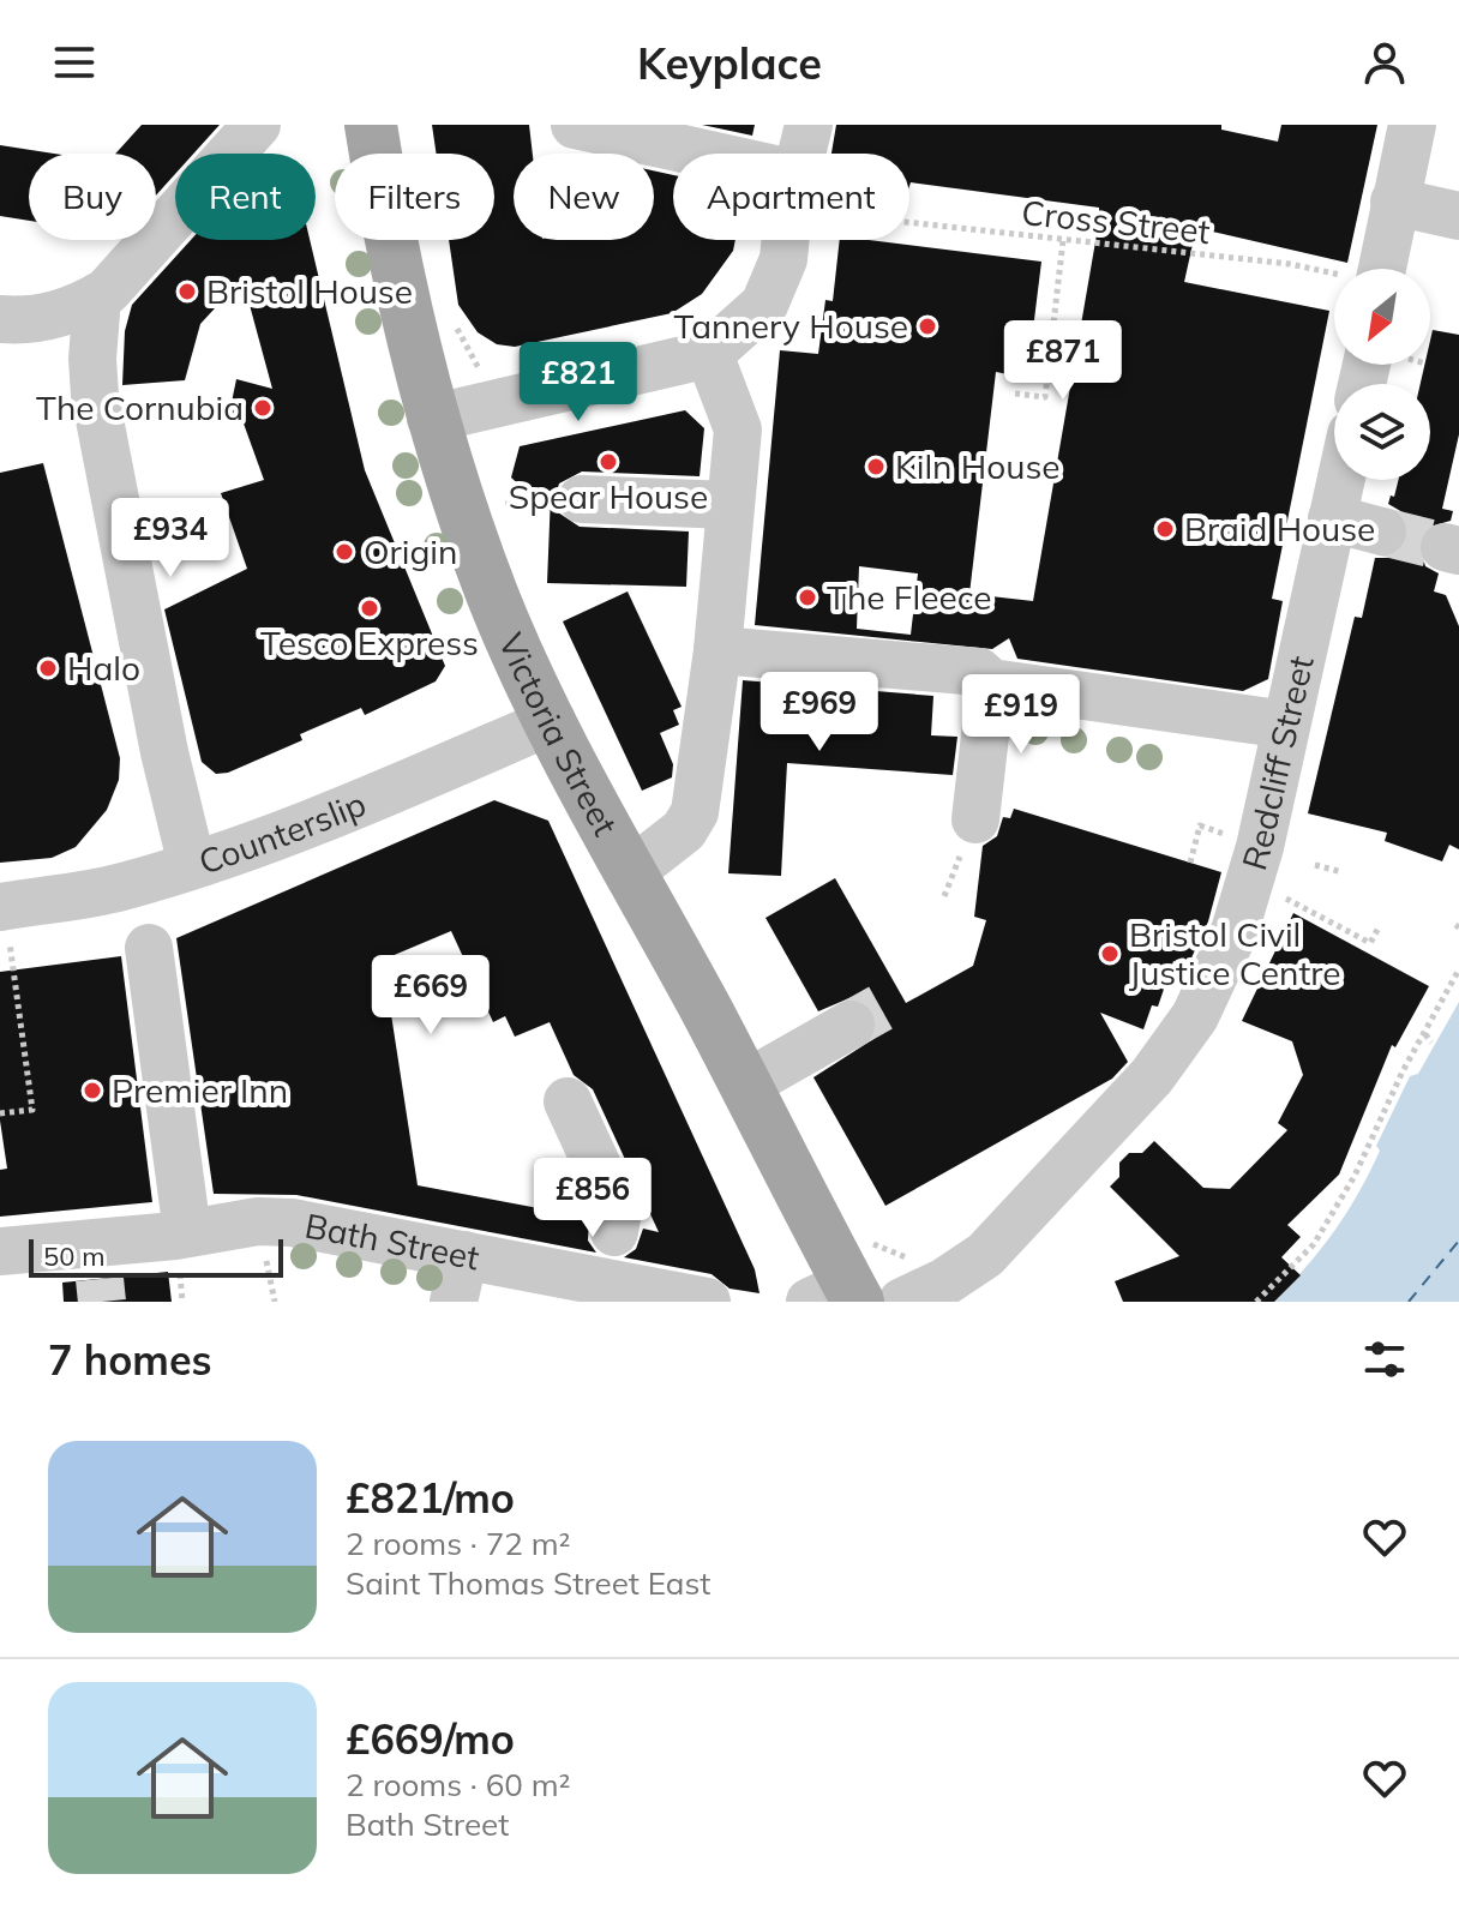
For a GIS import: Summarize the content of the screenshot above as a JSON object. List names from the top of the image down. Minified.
{"streets":{"main road":["Victoria Street"],"street":["Redcliff Street","Counterslip","Bath Street"],"path":["Cross Street"]},"crossings":[["Victoria Street","Counterslip"]],"places":["Bristol House","Tannery House","The Cornubia","Spear House","Kiln House","Braid House","Origin","The Fleece","Tesco Express","Halo","Bristol Civil Justice Centre","Premier Inn"],"scale_bar":"50 m","north":"bottom left","page":{"header":"Keyplace","chip":["Buy","Rent","Filters","New","Apartment"],"price":["£871","£821","£934","£969","£919","£669","£856"],"scale":"50 m","heading":"7 homes","list":[{"name":"£821/mo","note":"2 rooms · 72 m² · Saint Thomas Street East"},{"name":"£669/mo","note":"2 rooms · 60 m² · Bath Street"}]}}
